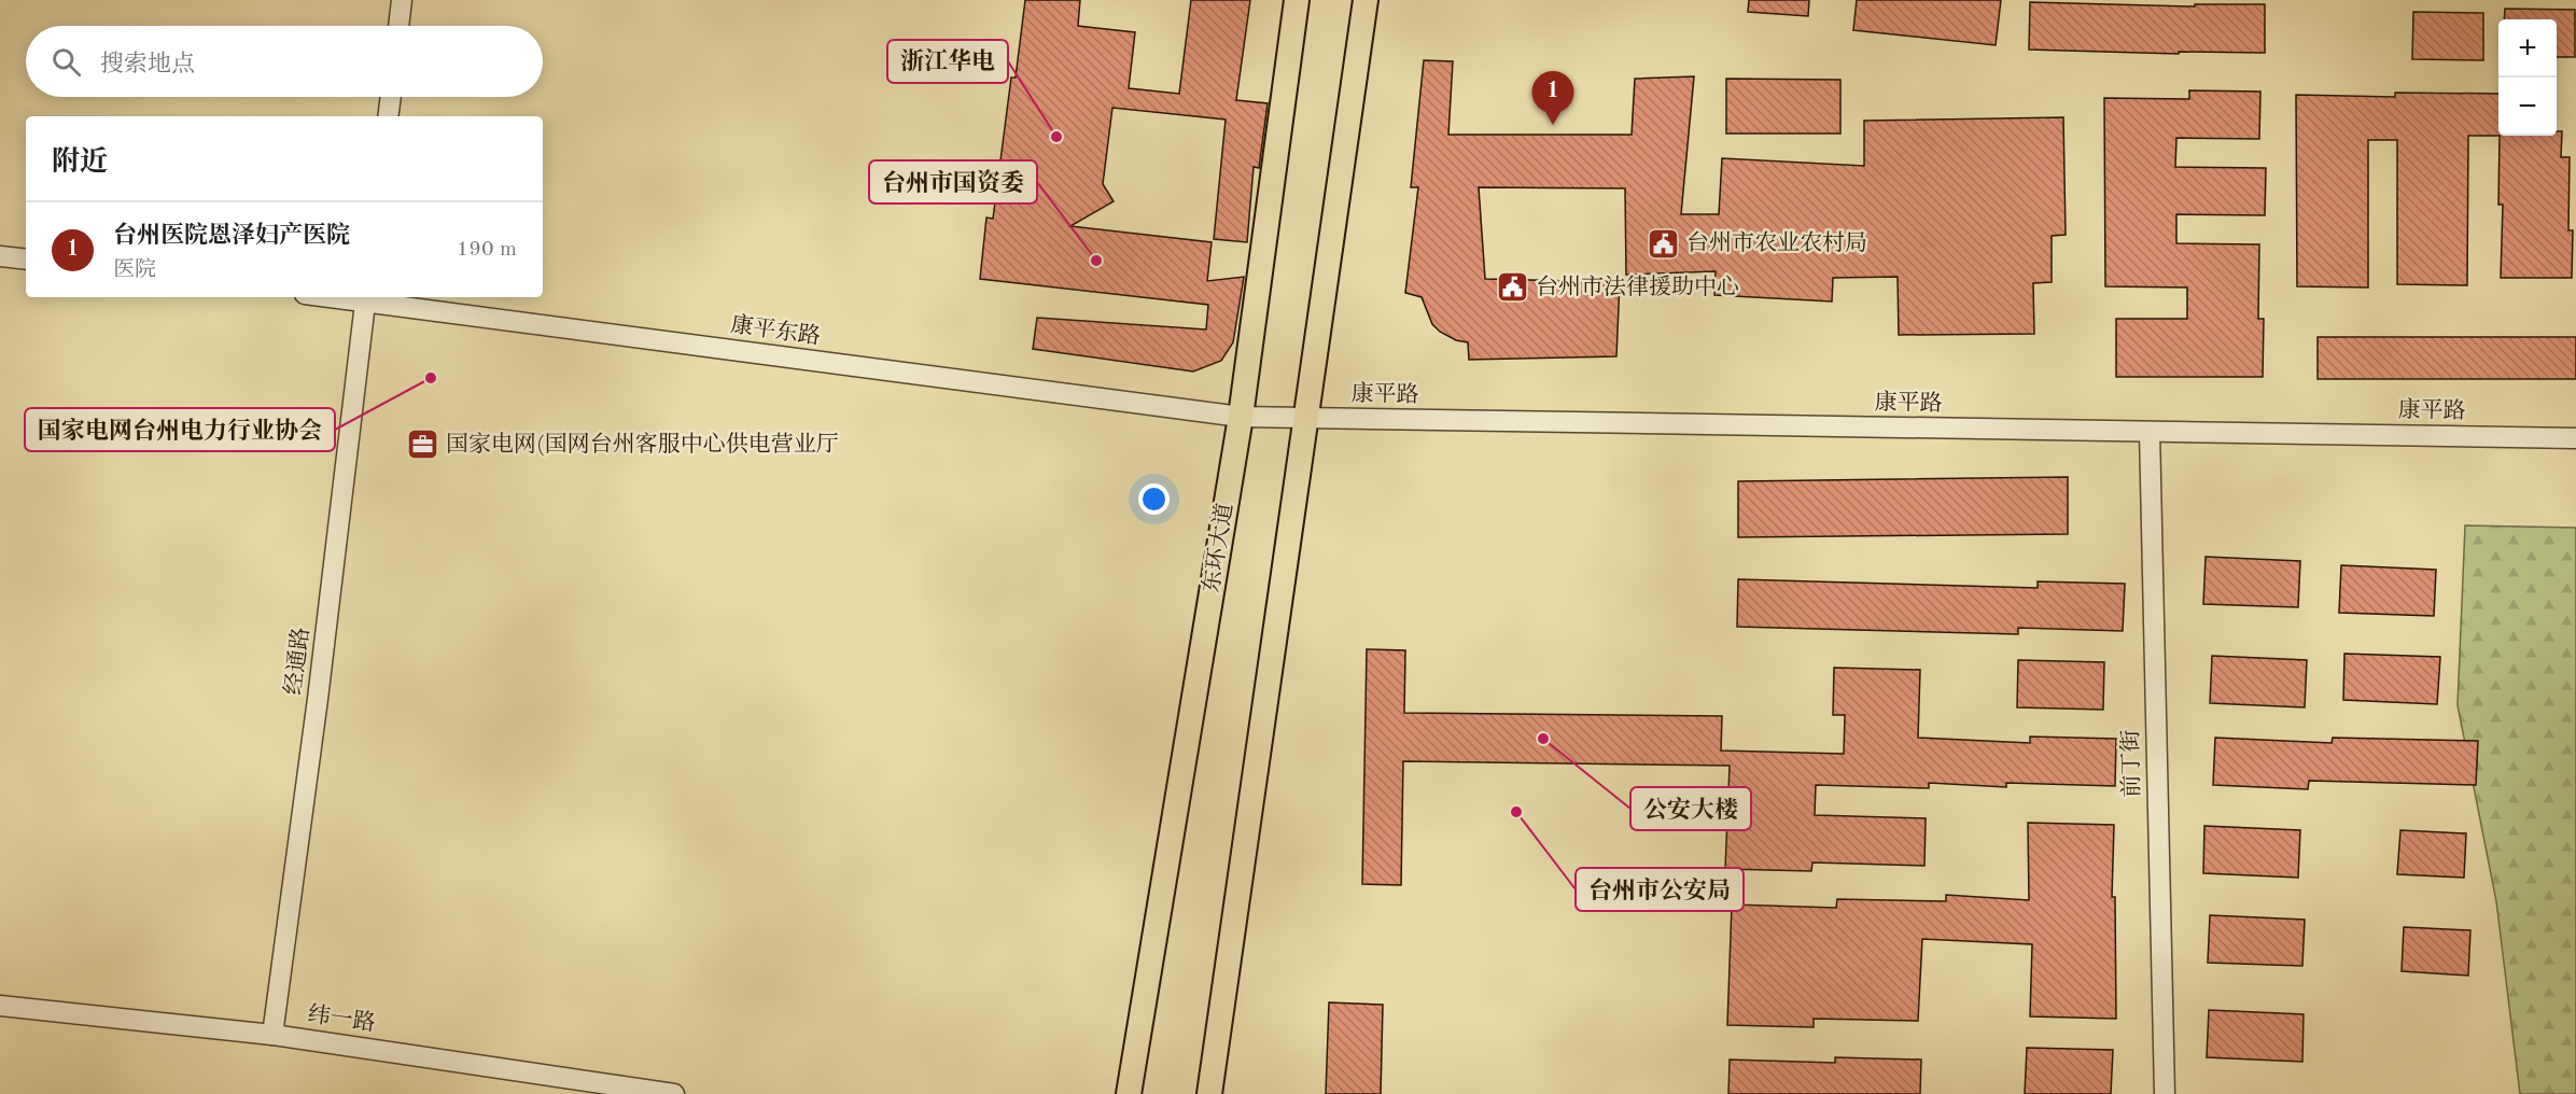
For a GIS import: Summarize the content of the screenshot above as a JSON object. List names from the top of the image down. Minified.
{"streets":{"main road":["东环大道"],"street":["康平东路","康平路","经通路","前丁街","纬一路"]},"crossings":[["康平东路","康平路"],["康平东路","东环大道"],["康平东路","经通路"],["康平路","东环大道"],["康平路","前丁街"],["经通路","纬一路"]],"places":{"other":["浙江华电","台州市国资委","国家电网台州电力行业协会","公安大楼","台州市公安局"],"public building":["台州市农业农村局","台州市法律援助中心"],"office":["国家电网(国网台州客服中心供电营业厅"]},"page":{"map_buttons":["+","−"],"search":"搜索地点","pins":"1","heading":"附近","list":[{"mark":"1","name":"台州医院恩泽妇产医院","note":"医院","value":"190 m"}]}}
